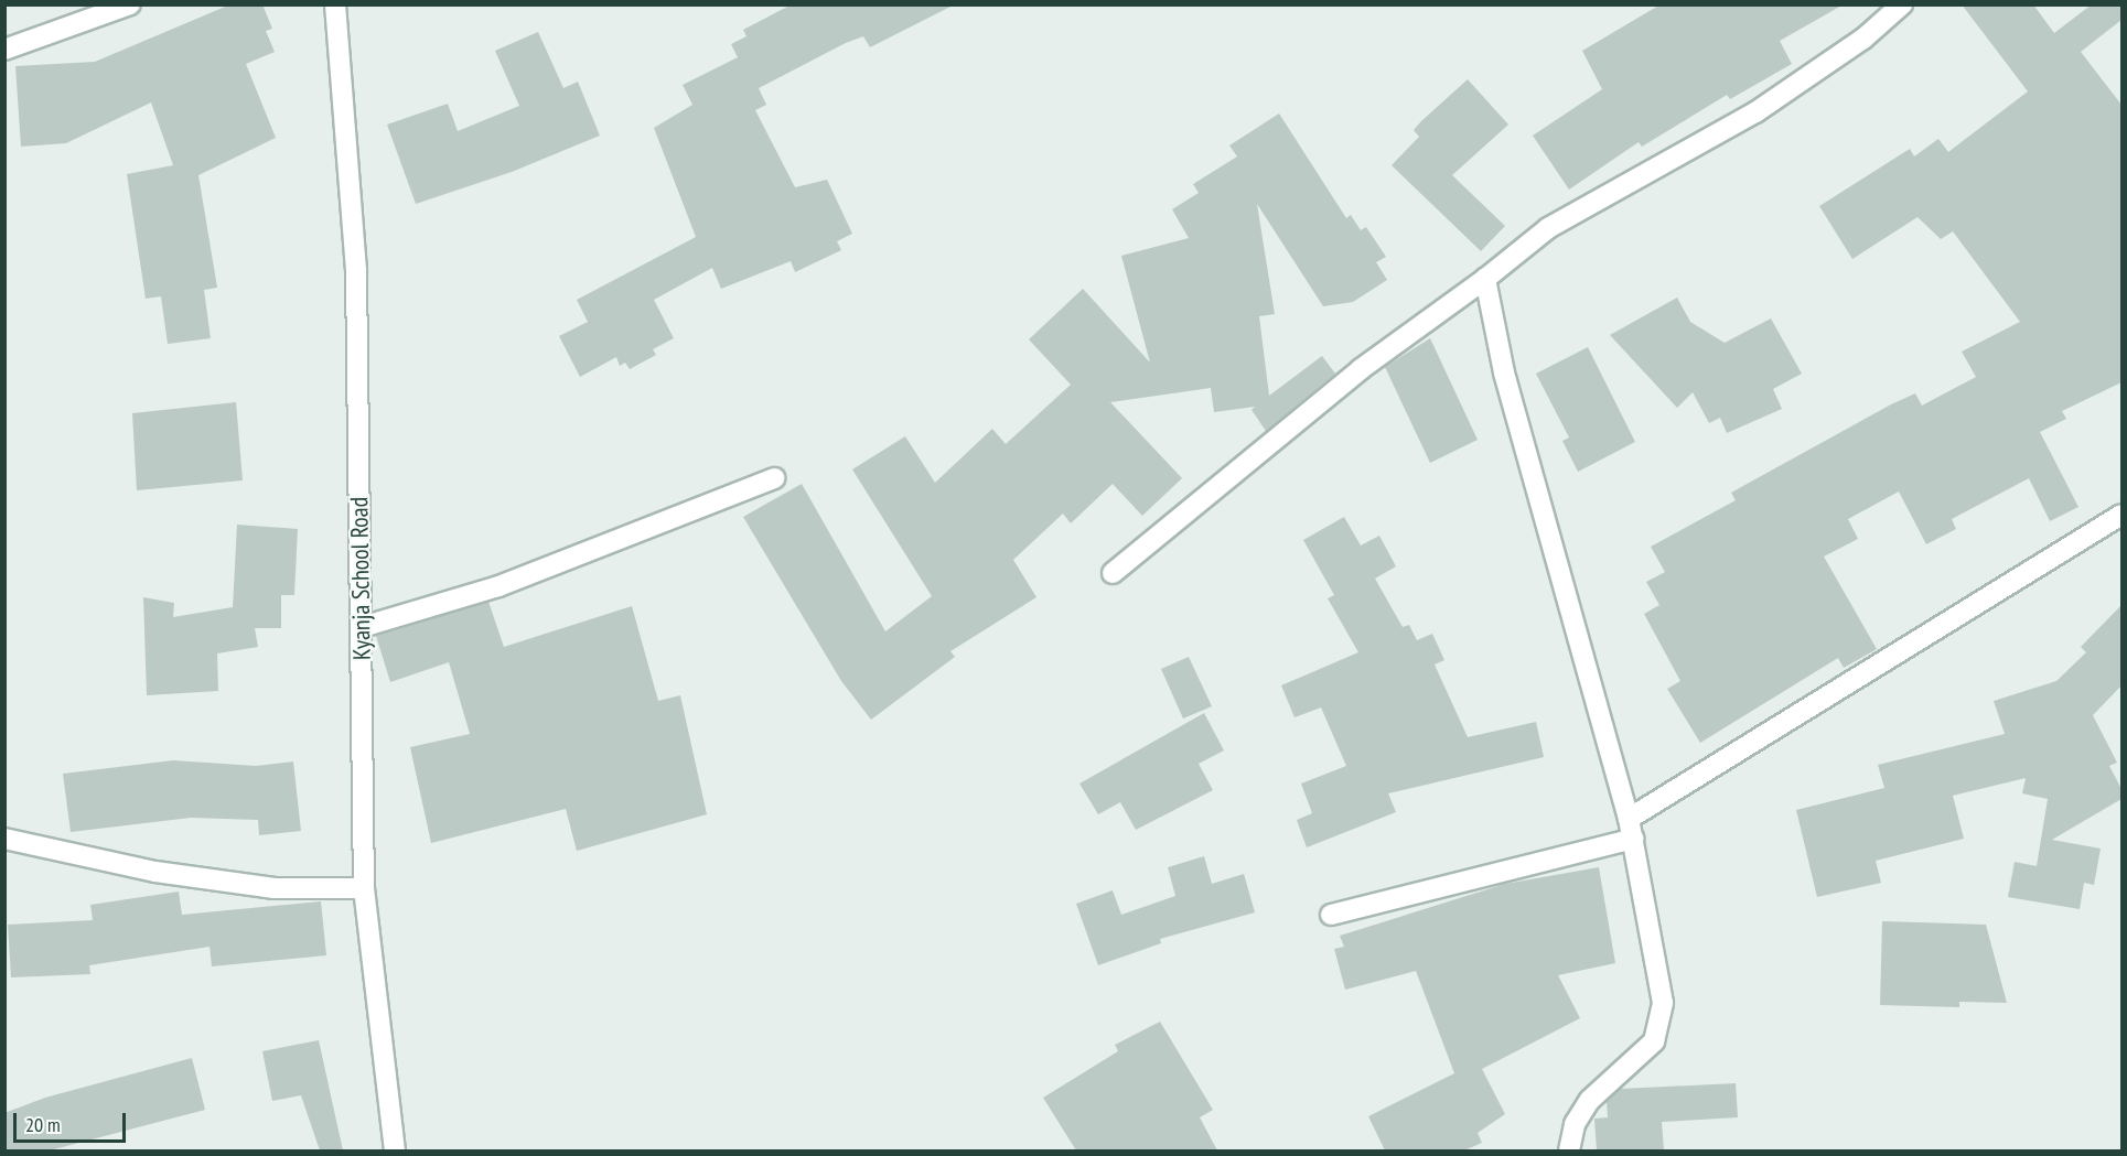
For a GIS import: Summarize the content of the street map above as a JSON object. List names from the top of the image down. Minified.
{"streets":{"street":["Kyanja School Road"]},"scale_bar":"20 m"}
